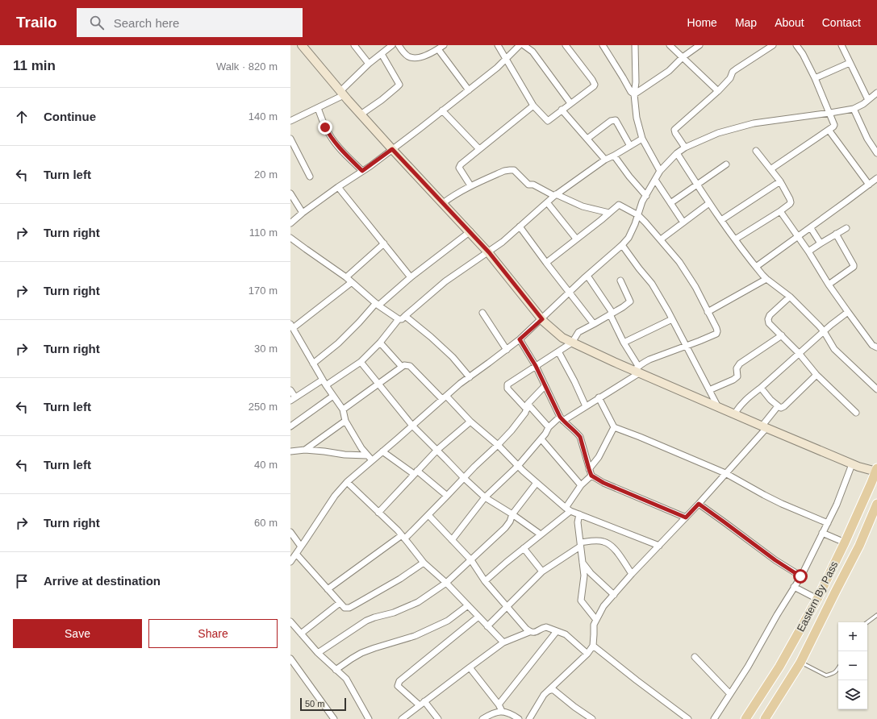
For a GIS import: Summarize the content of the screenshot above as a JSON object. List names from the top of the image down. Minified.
{"streets":{"main road":["Eastern By Pass"]},"scale_bar":"50 m","page":{"header":"Trailo","search":"Search here","nav":["Home","Map","About","Contact"],"heading":["11 min","Walk · 820 m"],"list":[["Continue","140 m"],["Turn left","20 m"],["Turn right","110 m"],["Turn right","170 m"],["Turn right","30 m"],["Turn left","250 m"],["Turn left","40 m"],["Turn right","60 m"],"Arrive at destination"],"buttons":["Save","Share"],"map_buttons":["+","−"],"scale":"50 m"}}
